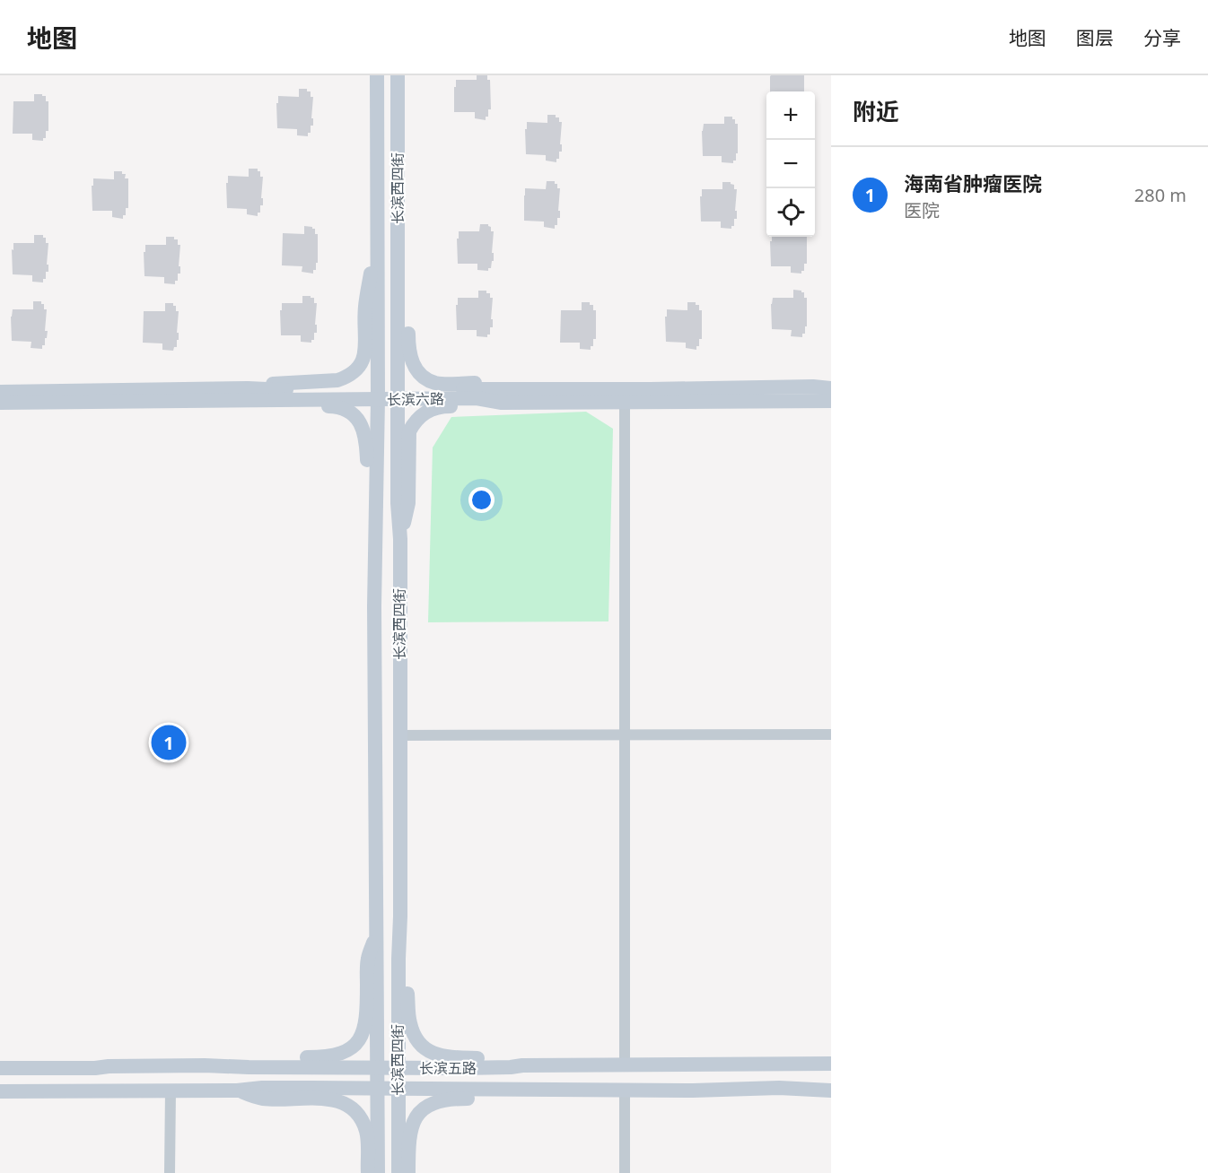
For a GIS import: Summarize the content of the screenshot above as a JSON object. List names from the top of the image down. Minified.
{"streets":{"main road":["长滨西四街","长滨六路","长滨五路"]},"crossings":[["长滨西四街","长滨六路"],["长滨西四街","长滨五路"]],"page":{"header":"地图","nav":["地图","图层","分享"],"heading":"附近","map_buttons":["+","−"],"list":[{"mark":"1","name":"海南省肿瘤医院","note":"医院","value":"280 m"}],"pins":"1"}}
